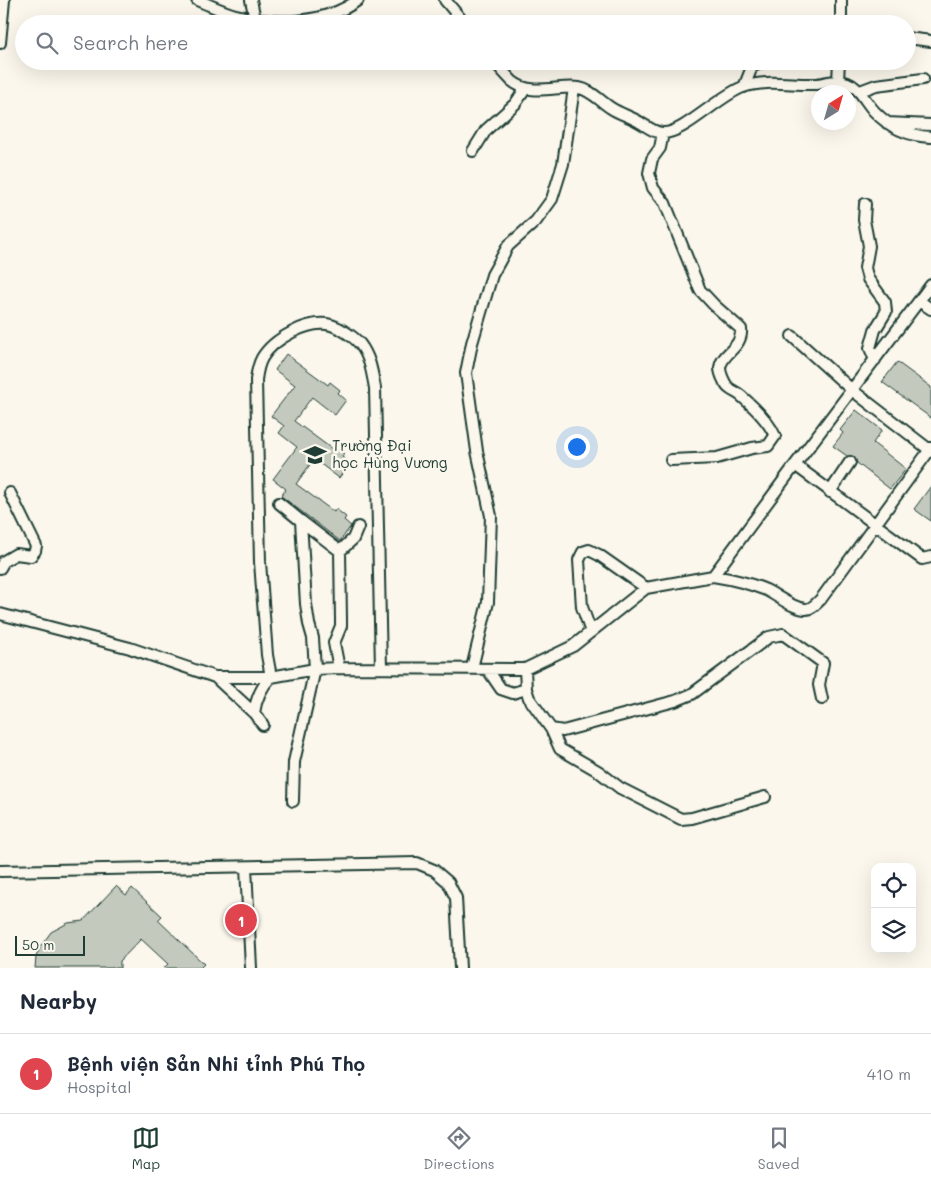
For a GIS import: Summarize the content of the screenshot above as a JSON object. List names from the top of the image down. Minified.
{"places":{"school or university":["Trường Đại học Hùng Vương"]},"scale_bar":"50 m","north":"top right","page":{"search":"Search here","pins":"1","scale":"50 m","heading":"Nearby","list":[{"mark":"1","name":"Bệnh viện Sản Nhi tỉnh Phú Thọ","note":"Hospital","value":"410 m"}],"nav":["Map","Directions","Saved"]}}
